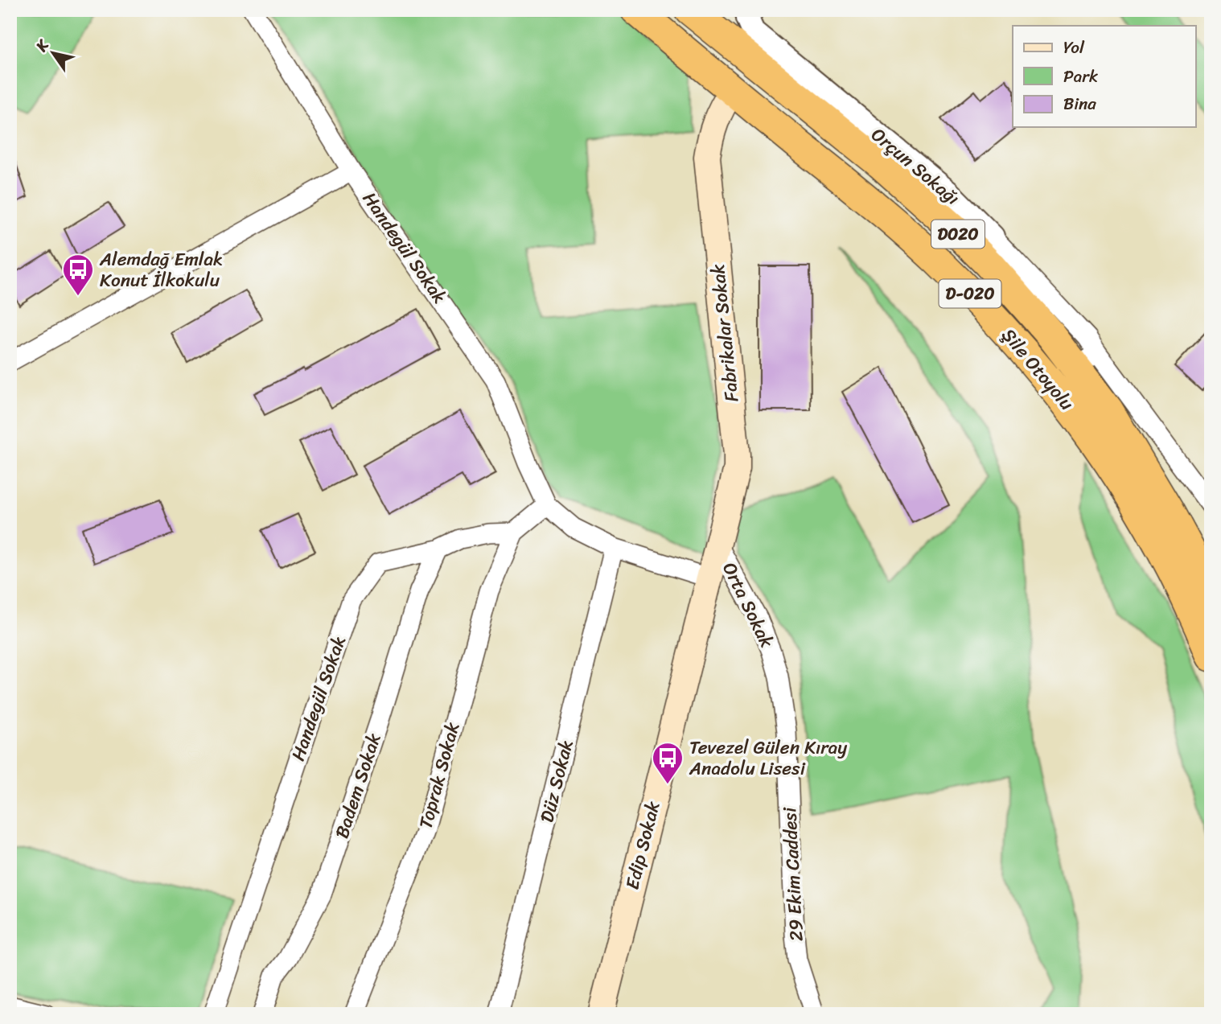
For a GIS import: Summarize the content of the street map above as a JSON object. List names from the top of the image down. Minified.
{"streets":{"highway":["D020","D-020","Şile Otoyolu"],"main road":["Fabrikalar Sokak","Edip Sokak"],"street":["Orçun Sokağı","Handegül Sokak","Orta Sokak","Toprak Sokak","Düz Sokak","Badem Sokak","29 Ekim Caddesi"]},"crossings":[["Orçun Sokağı","Şile Otoyolu"],["Handegül Sokak","Fabrikalar Sokak"],["Handegül Sokak","Toprak Sokak"],["Handegül Sokak","Düz Sokak"],["Handegül Sokak","Badem Sokak"],["Handegül Sokak","Edip Sokak"],["Fabrikalar Sokak","Şile Otoyolu"],["Fabrikalar Sokak","Orta Sokak"],["Fabrikalar Sokak","Edip Sokak"],["Orta Sokak","29 Ekim Caddesi"]],"places":{"bus stop":["Alemdağ Emlak Konut İlkokulu","Tevezel Gülen Kıray Anadolu Lisesi"]},"legend":["Yol","Park","Bina"],"north":"top left"}
